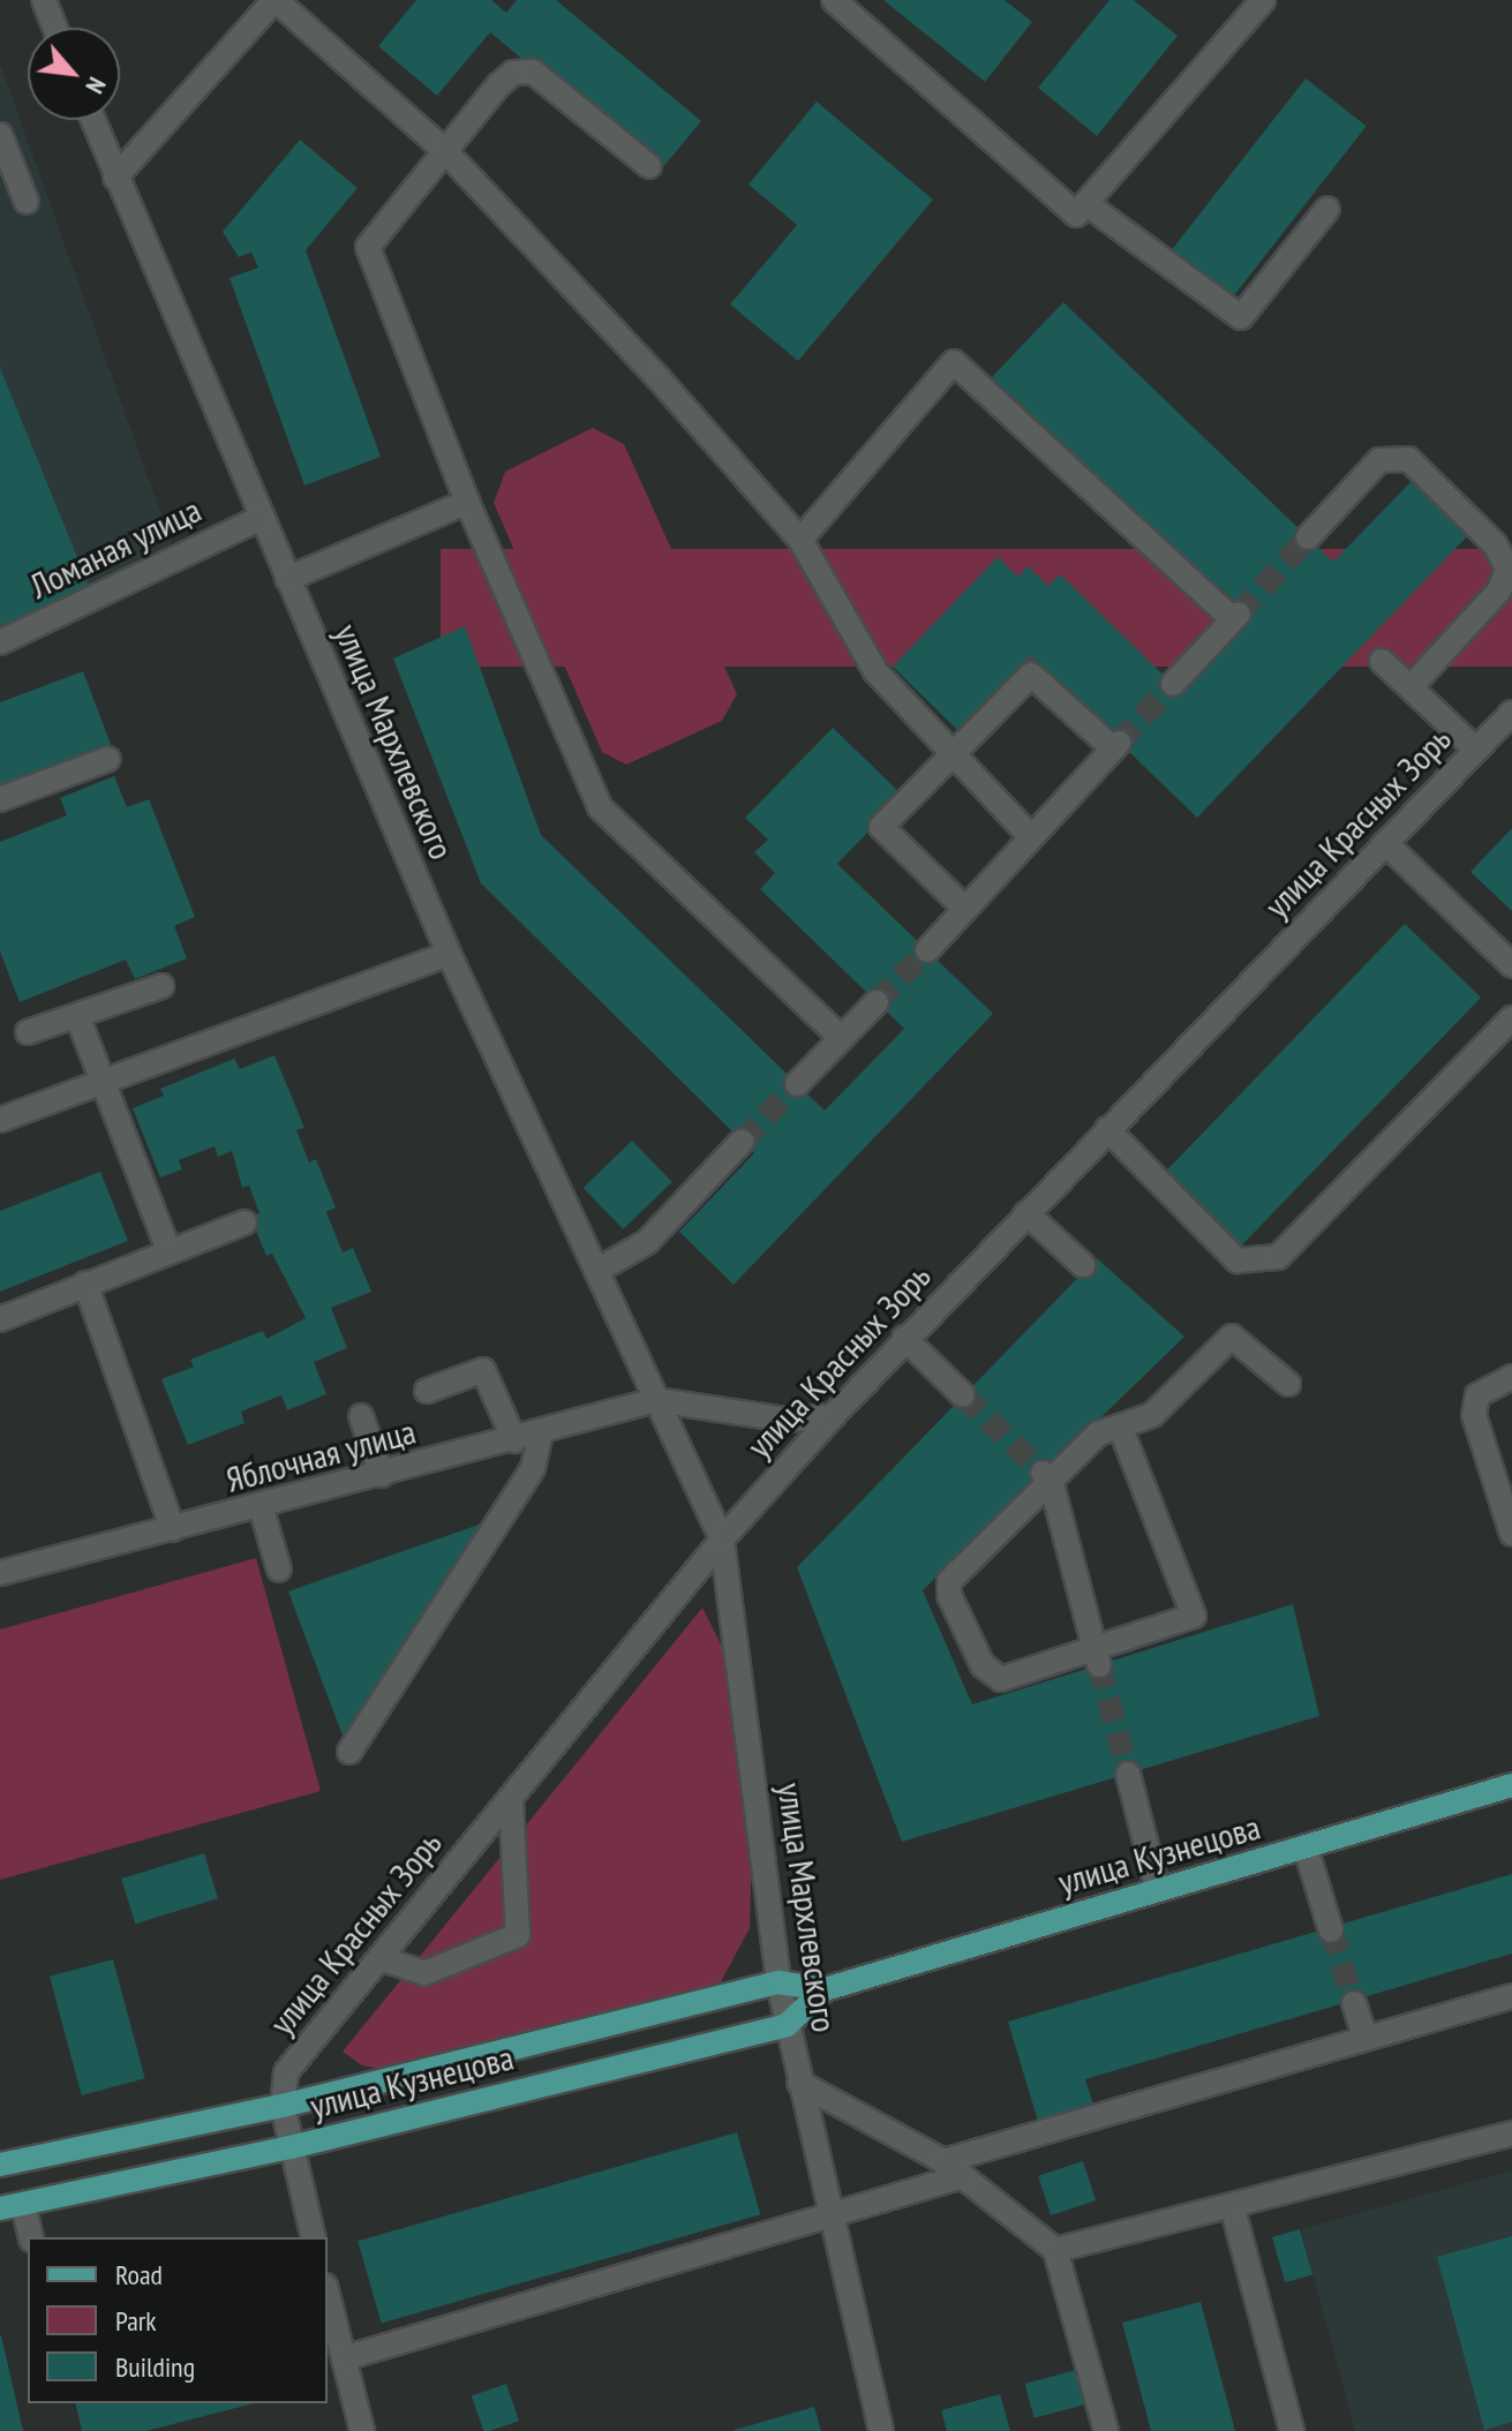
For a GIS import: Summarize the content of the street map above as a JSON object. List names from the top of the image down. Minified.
{"streets":{"main road":["улица Кузнецова"],"street":["Ломаная улица","улица Мархлевского","улица Красных Зорь","Яблочная улица"]},"crossings":[["Ломаная улица","улица Мархлевского"],["улица Мархлевского","улица Красных Зорь"],["улица Мархлевского","Яблочная улица"],["улица Мархлевского","улица Кузнецова"],["улица Красных Зорь","улица Кузнецова"]],"legend":["Road","Park","Building"],"north":"bottom right"}
